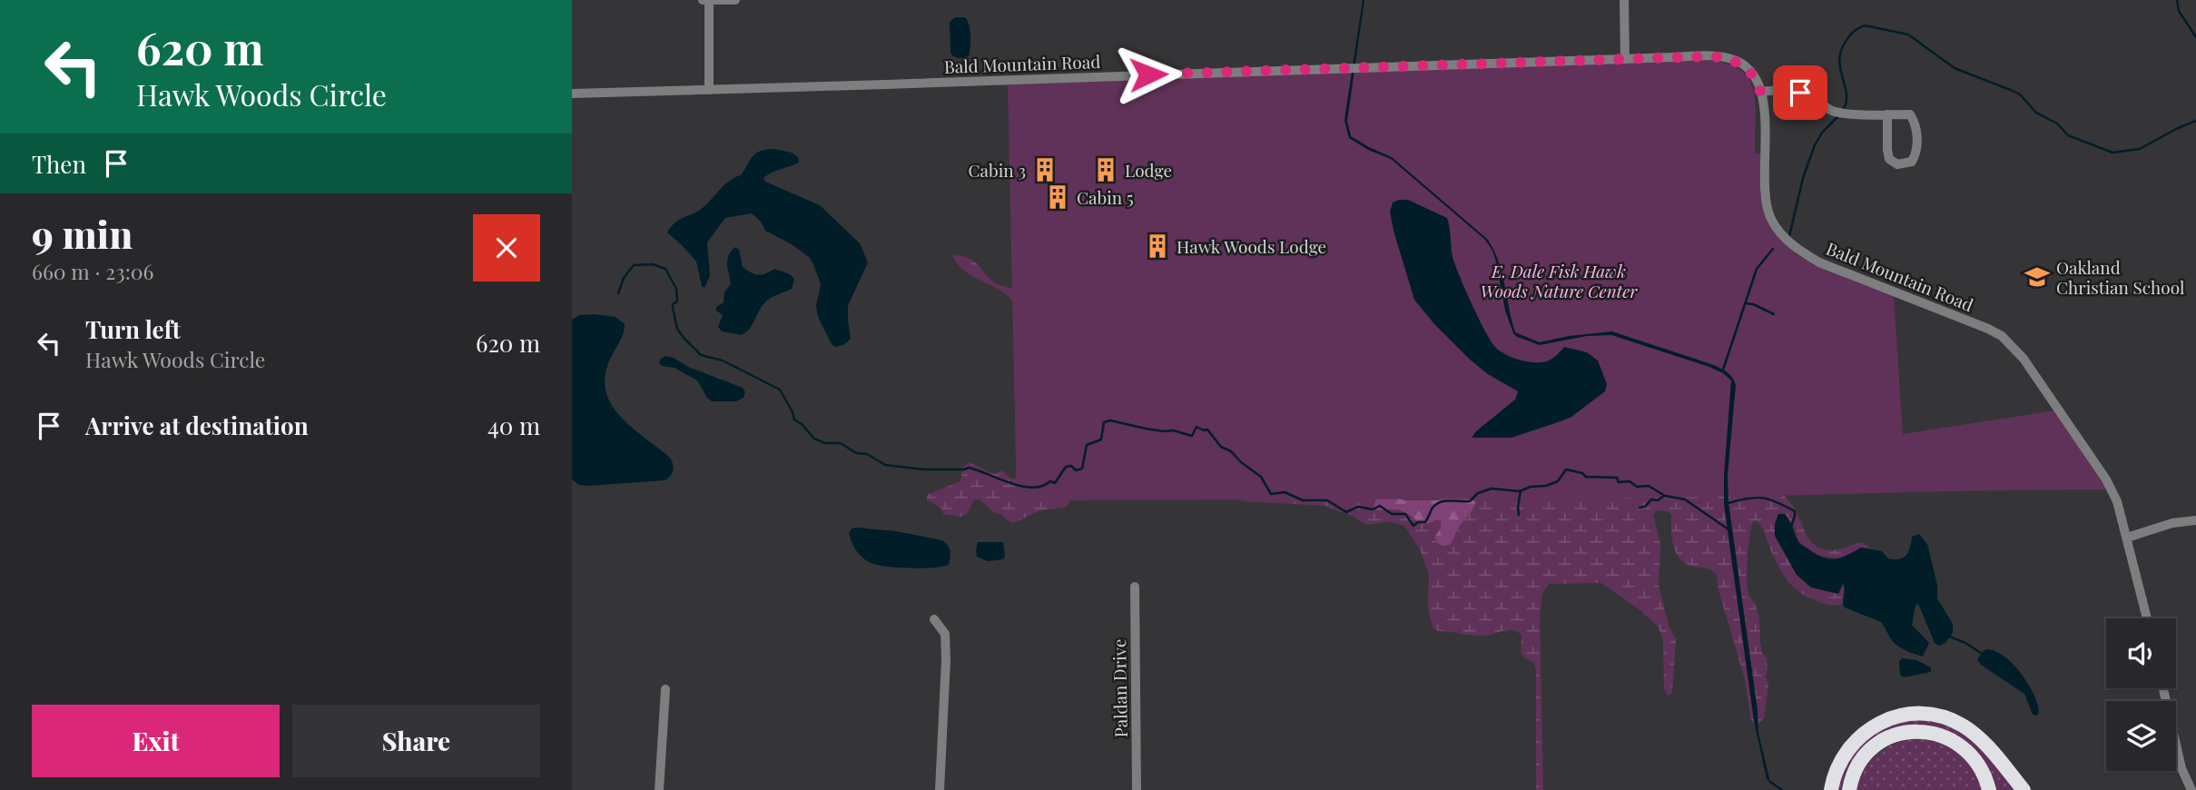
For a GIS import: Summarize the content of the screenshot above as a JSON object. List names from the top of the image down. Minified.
{"streets":{"street":["Bald Mountain Road","Paldan Drive"]},"parks":["E. Dale Fisk Hawk Woods Nature Center"],"places":{"building":["Cabin 3","Lodge","Cabin 5","Hawk Woods Lodge"],"school or university":["Oakland Christian School"]},"page":{"turn":["620 m","Hawk Woods Circle"],"then":"Then","heading":["9 min","660 m · 23:06"],"list":[{"name":"Turn left","note":"Hawk Woods Circle","value":"620 m"},{"name":"Arrive at destination","value":"40 m"}],"buttons":["Exit","Share"]}}
